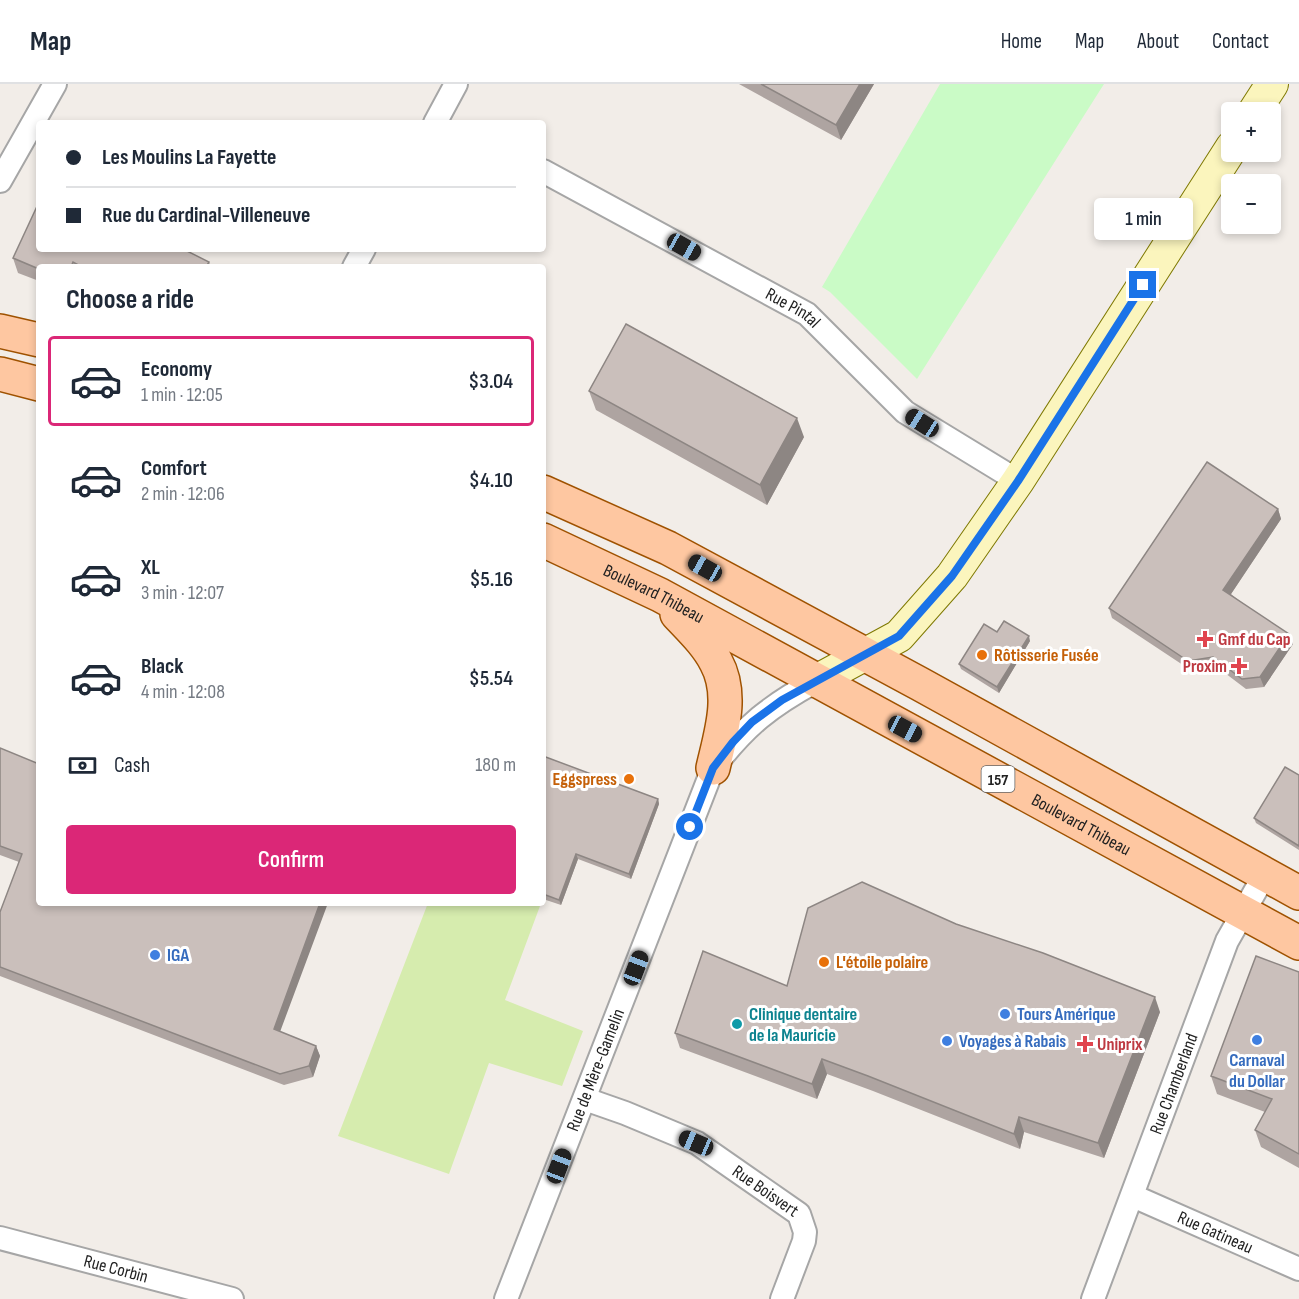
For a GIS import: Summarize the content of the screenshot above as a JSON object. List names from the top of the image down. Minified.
{"streets":{"main road":["Boulevard Thibeau","157"],"street":["Rue Pintal","Rue de Mère-Gamelin","Rue Chamberland","Rue Boisvert","Rue Gatineau","Rue Corbin"]},"crossings":[["Boulevard Thibeau","Rue de Mère-Gamelin"],["Boulevard Thibeau","Rue Chamberland"],["157","Rue Chamberland"],["Rue de Mère-Gamelin","Rue Boisvert"],["Rue Chamberland","Rue Gatineau"]],"places":{"health":["Gmf du Cap","Proxim","Uniprix"],"other":["Rôtisserie Fusée","Eggspress","IGA","L'étoile polaire","Tours Amérique","Clinique dentaire de la Mauricie","Carnaval du Dollar","Voyages à Rabais"]},"page":{"header":"Map","nav":["Home","Map","About","Contact"],"map_buttons":["+","−"],"banner":["Les Moulins La Fayette","Rue du Cardinal-Villeneuve"],"bubble":"1 min","heading":"Choose a ride","list":[{"name":"Economy","note":"1 min · 12:05","value":"$3.04"},{"name":"Comfort","note":"2 min · 12:06","value":"$4.10"},{"name":"XL","note":"3 min · 12:07","value":"$5.16"},{"name":"Black","note":"4 min · 12:08","value":"$5.54"}],"pay":["Cash","180 m"],"buttons":"Confirm"}}
